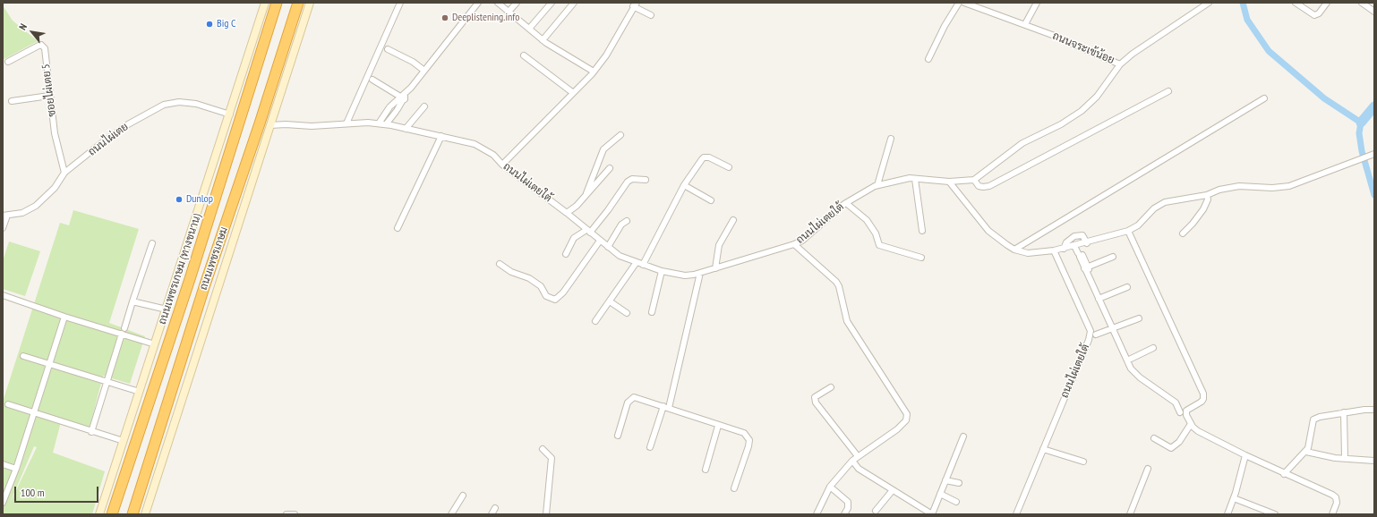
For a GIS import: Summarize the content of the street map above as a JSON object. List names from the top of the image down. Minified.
{"streets":{"highway":["ถนนเพชรเกษม"],"main road":["ถนนเพชรเกษม (ทางขนาน)"],"street":["ถนนจระเข้น้อย","ซอยไผ่เตย 5","ถนนไผ่เตย","ถนนไผ่เตยใต้"]},"crossings":[["ซอยไผ่เตย 5","ถนนไผ่เตย"],["ถนนไผ่เตย","ถนนเพชรเกษม (ทางขนาน)"]],"places":["Deeplistening.info","Big C","Dunlop"],"scale_bar":"100 m","north":"top left"}
